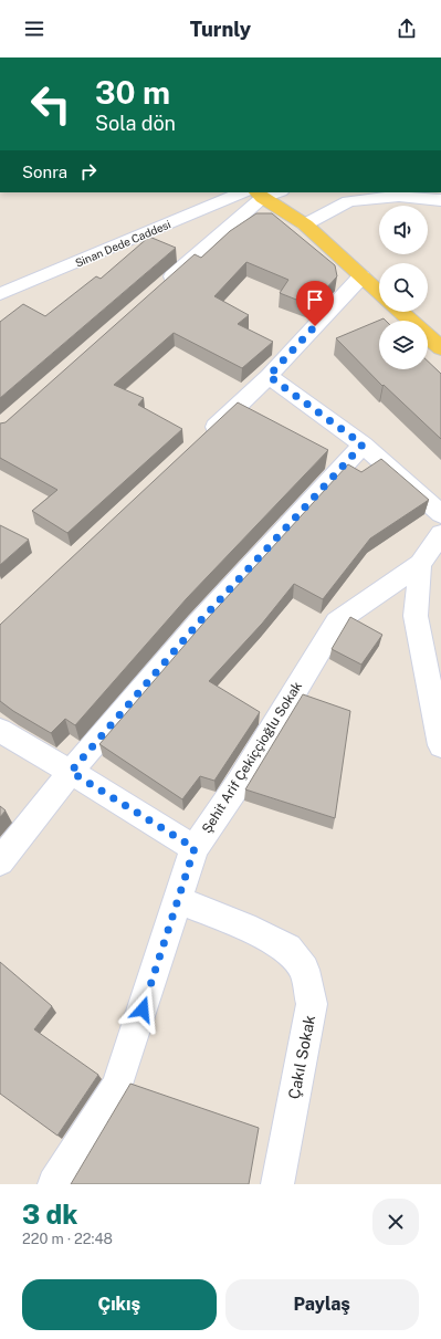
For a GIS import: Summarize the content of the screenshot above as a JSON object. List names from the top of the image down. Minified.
{"streets":{"street":["Sinan Dede Caddesi","Şehit Arif Çekiççioğlu Sokak","Çakıl Sokak"]},"crossings":[["Şehit Arif Çekiççioğlu Sokak","Çakıl Sokak"]],"page":{"header":"Turnly","turn":["30 m","Sola dön"],"then":"Sonra","heading":["3 dk","220 m · 22:48"],"buttons":["Çıkış","Paylaş"]}}
